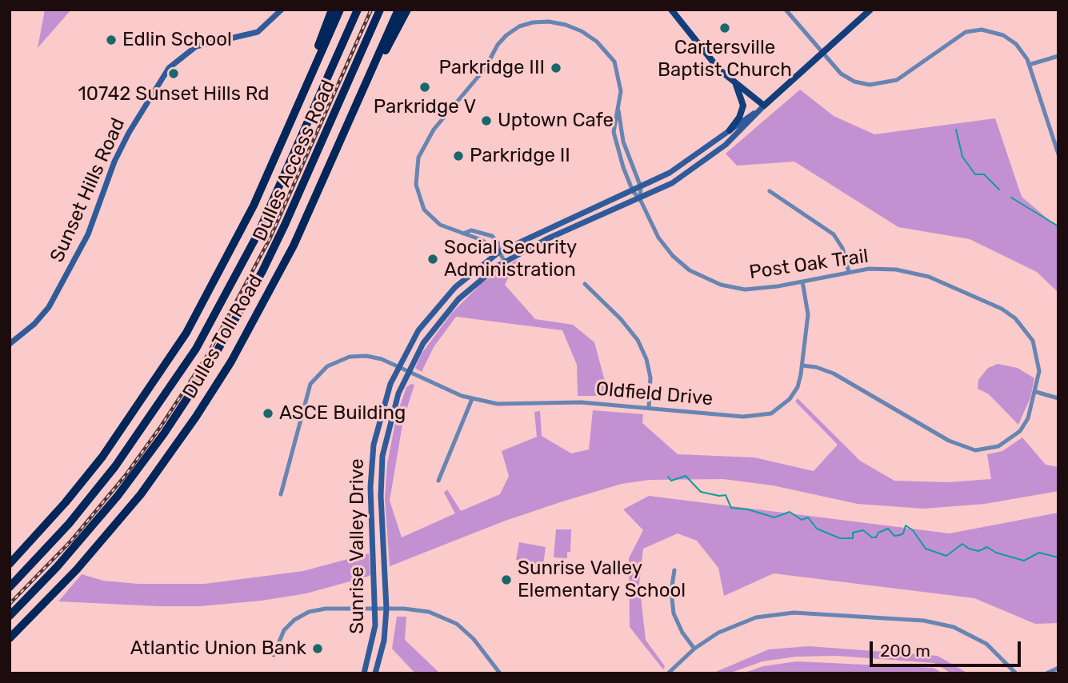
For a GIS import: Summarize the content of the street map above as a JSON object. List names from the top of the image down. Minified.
{"streets":{"highway":["Dulles Access Road","Dulles Toll Road"],"main road":["Sunset Hills Road","Sunrise Valley Drive"],"street":["Post Oak Trail","Oldfield Drive"]},"crossings":[["Post Oak Trail","Oldfield Drive"],["Post Oak Trail","Sunrise Valley Drive"],["Oldfield Drive","Sunrise Valley Drive"]],"places":["Cartersville Baptist Church","Edlin School","Parkridge III","10742 Sunset Hills Rd","Parkridge V","Uptown Cafe","Parkridge II","Social Security Administration","ASCE Building","Sunrise Valley Elementary School","Atlantic Union Bank"],"scale_bar":"200 m"}
